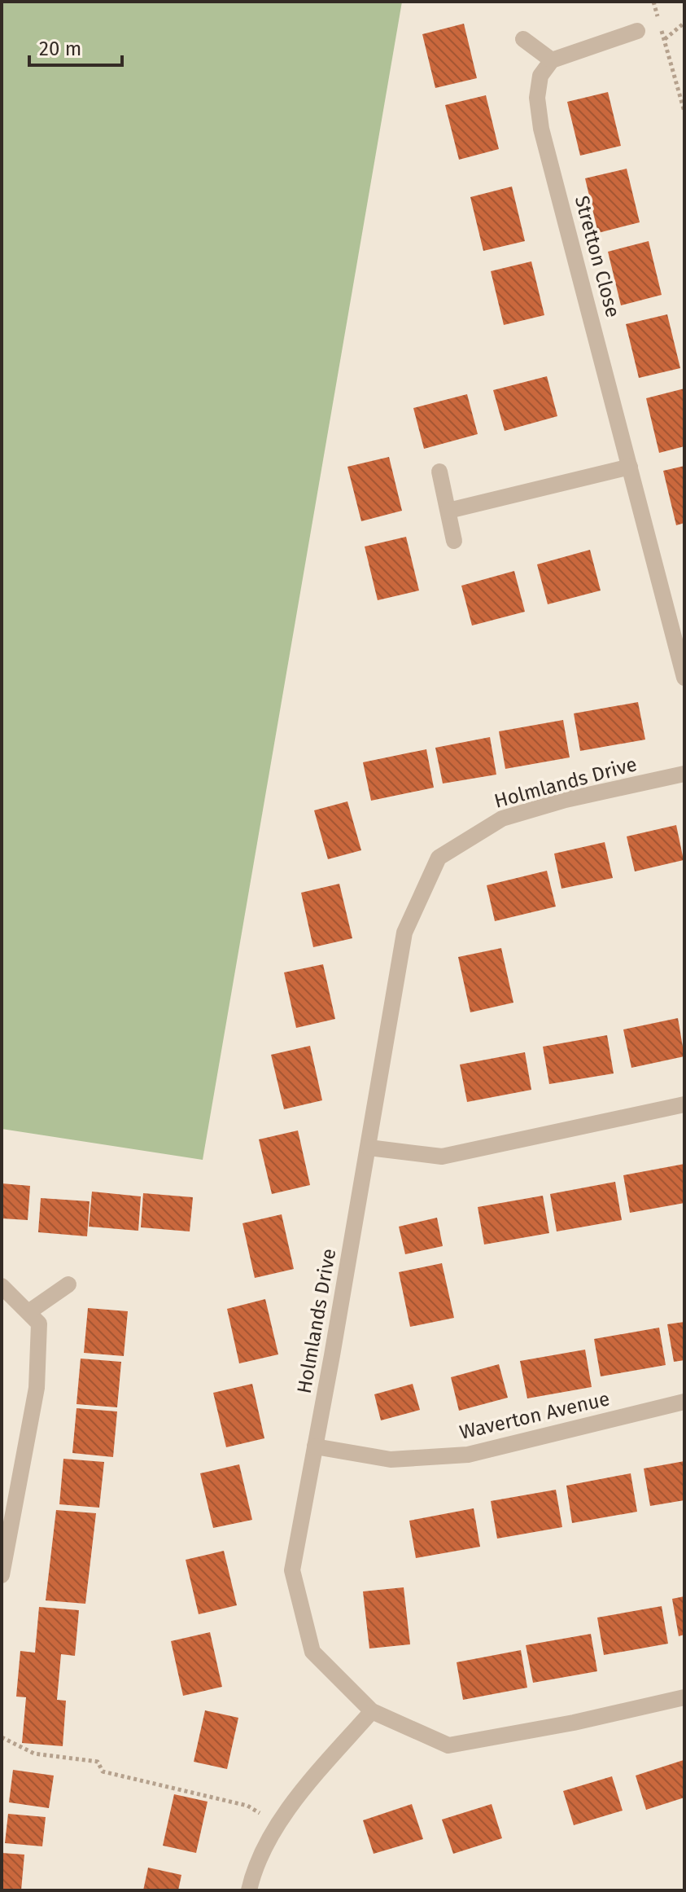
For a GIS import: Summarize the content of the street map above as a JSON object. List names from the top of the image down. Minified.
{"streets":{"street":["Stretton Close","Holmlands Drive","Waverton Avenue"]},"crossings":[["Holmlands Drive","Waverton Avenue"]],"scale_bar":"20 m"}
